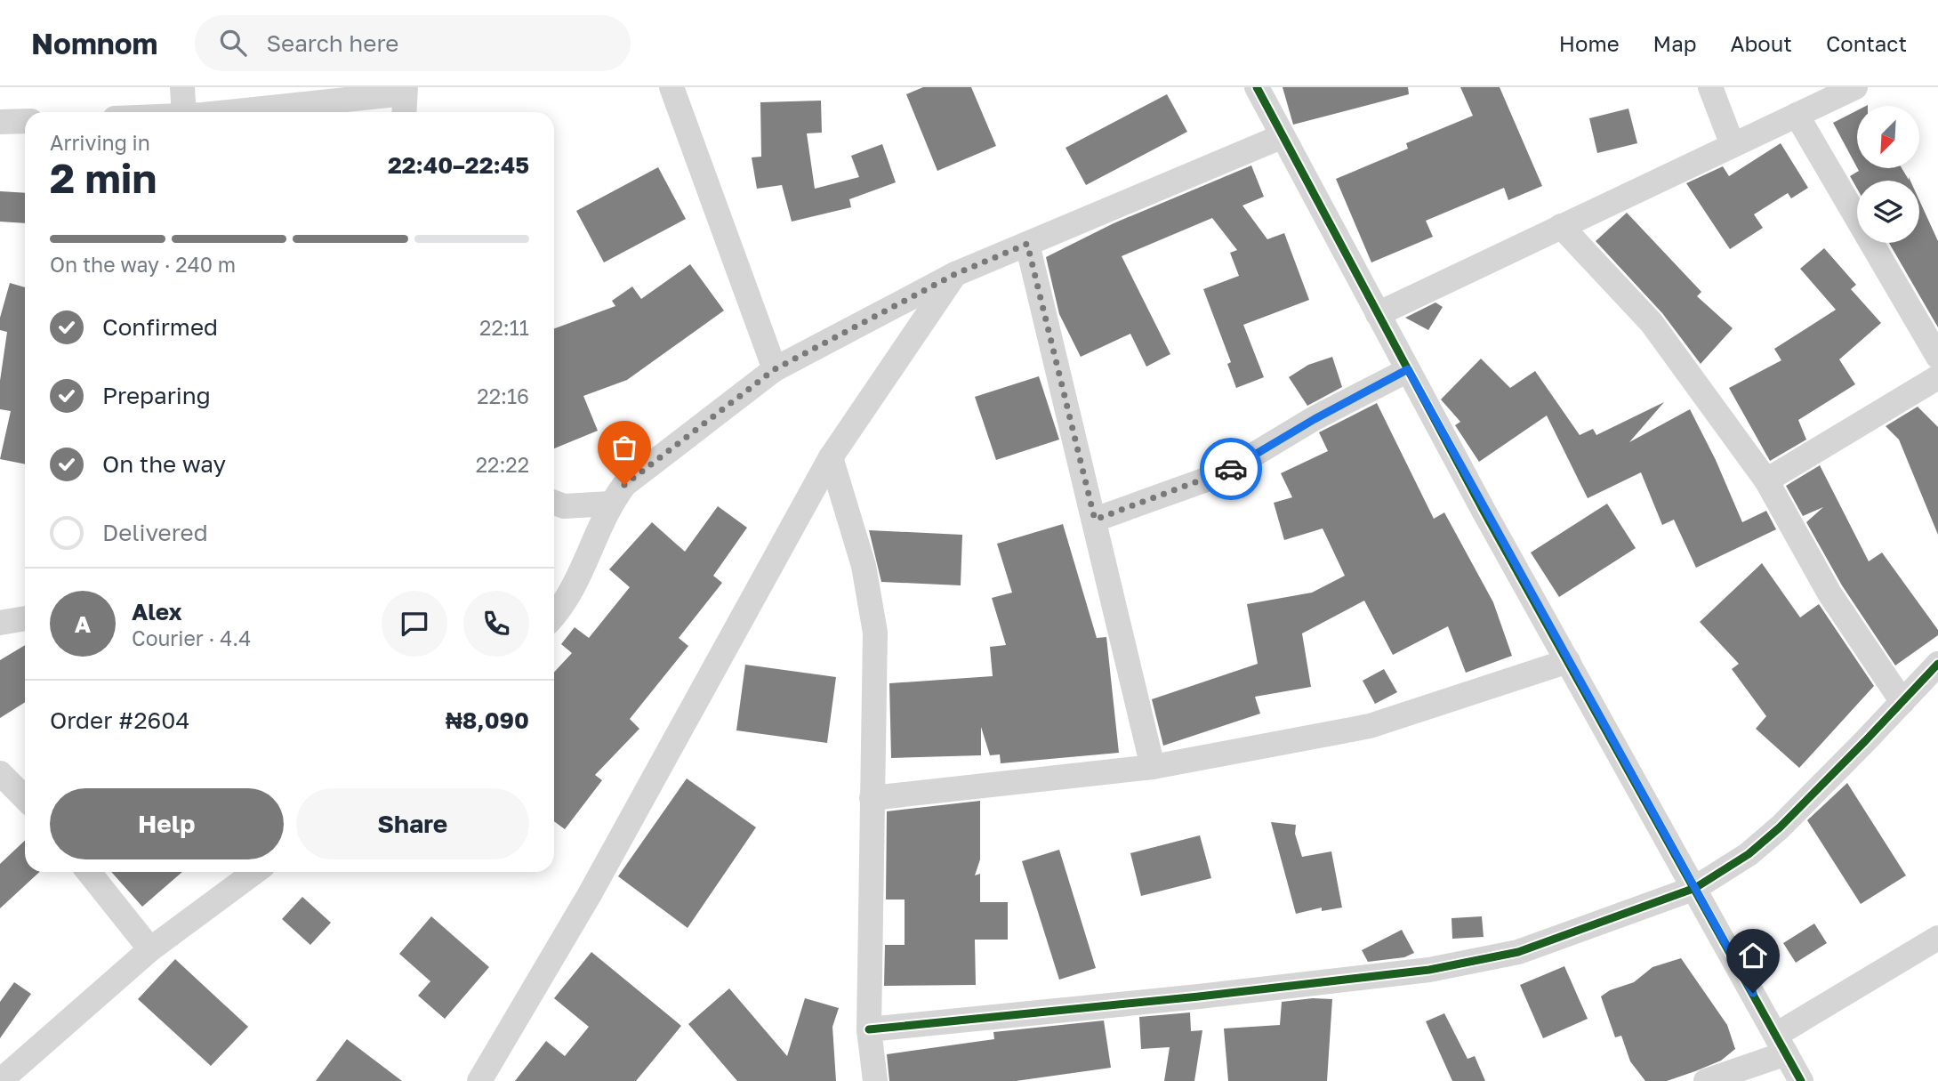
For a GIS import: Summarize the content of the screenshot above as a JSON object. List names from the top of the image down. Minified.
{"north":"bottom left","page":{"header":"Nomnom","search":"Search here","nav":["Home","Map","About","Contact"],"heading":["2 min","Arriving in","22:40–22:45"],"panel":["Alex","Courier · 4.4","Order #2604","₦8,090"],"bar":"On the way · 240 m","list":[["Confirmed","22:11"],["Preparing","22:16"],["On the way","22:22"],"Delivered"],"round":"A","buttons":["Help","Share"]}}
